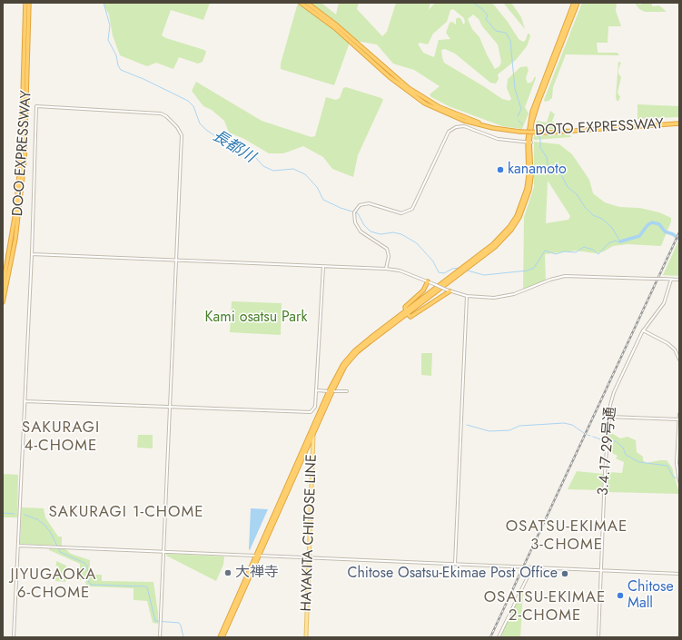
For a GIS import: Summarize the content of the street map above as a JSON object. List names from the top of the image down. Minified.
{"streets":{"highway":["DOTO EXPRESSWAY","DO-O EXPRESSWAY"],"main road":["HAYAKITA CHITOSE LINE"],"street":["3.4.17 29号通"]},"districts":["SAKURAGI 4-CHOME","SAKURAGI 1-CHOME","OSATSU-EKIMAE 3-CHOME","JIYUGAOKA 6-CHOME","OSATSU-EKIMAE 2-CHOME"],"water":["長都川"],"parks":["Kami osatsu Park"],"places":["kanamoto","大禅寺","Chitose Osatsu-Ekimae Post Office","Chitose Mall"]}
